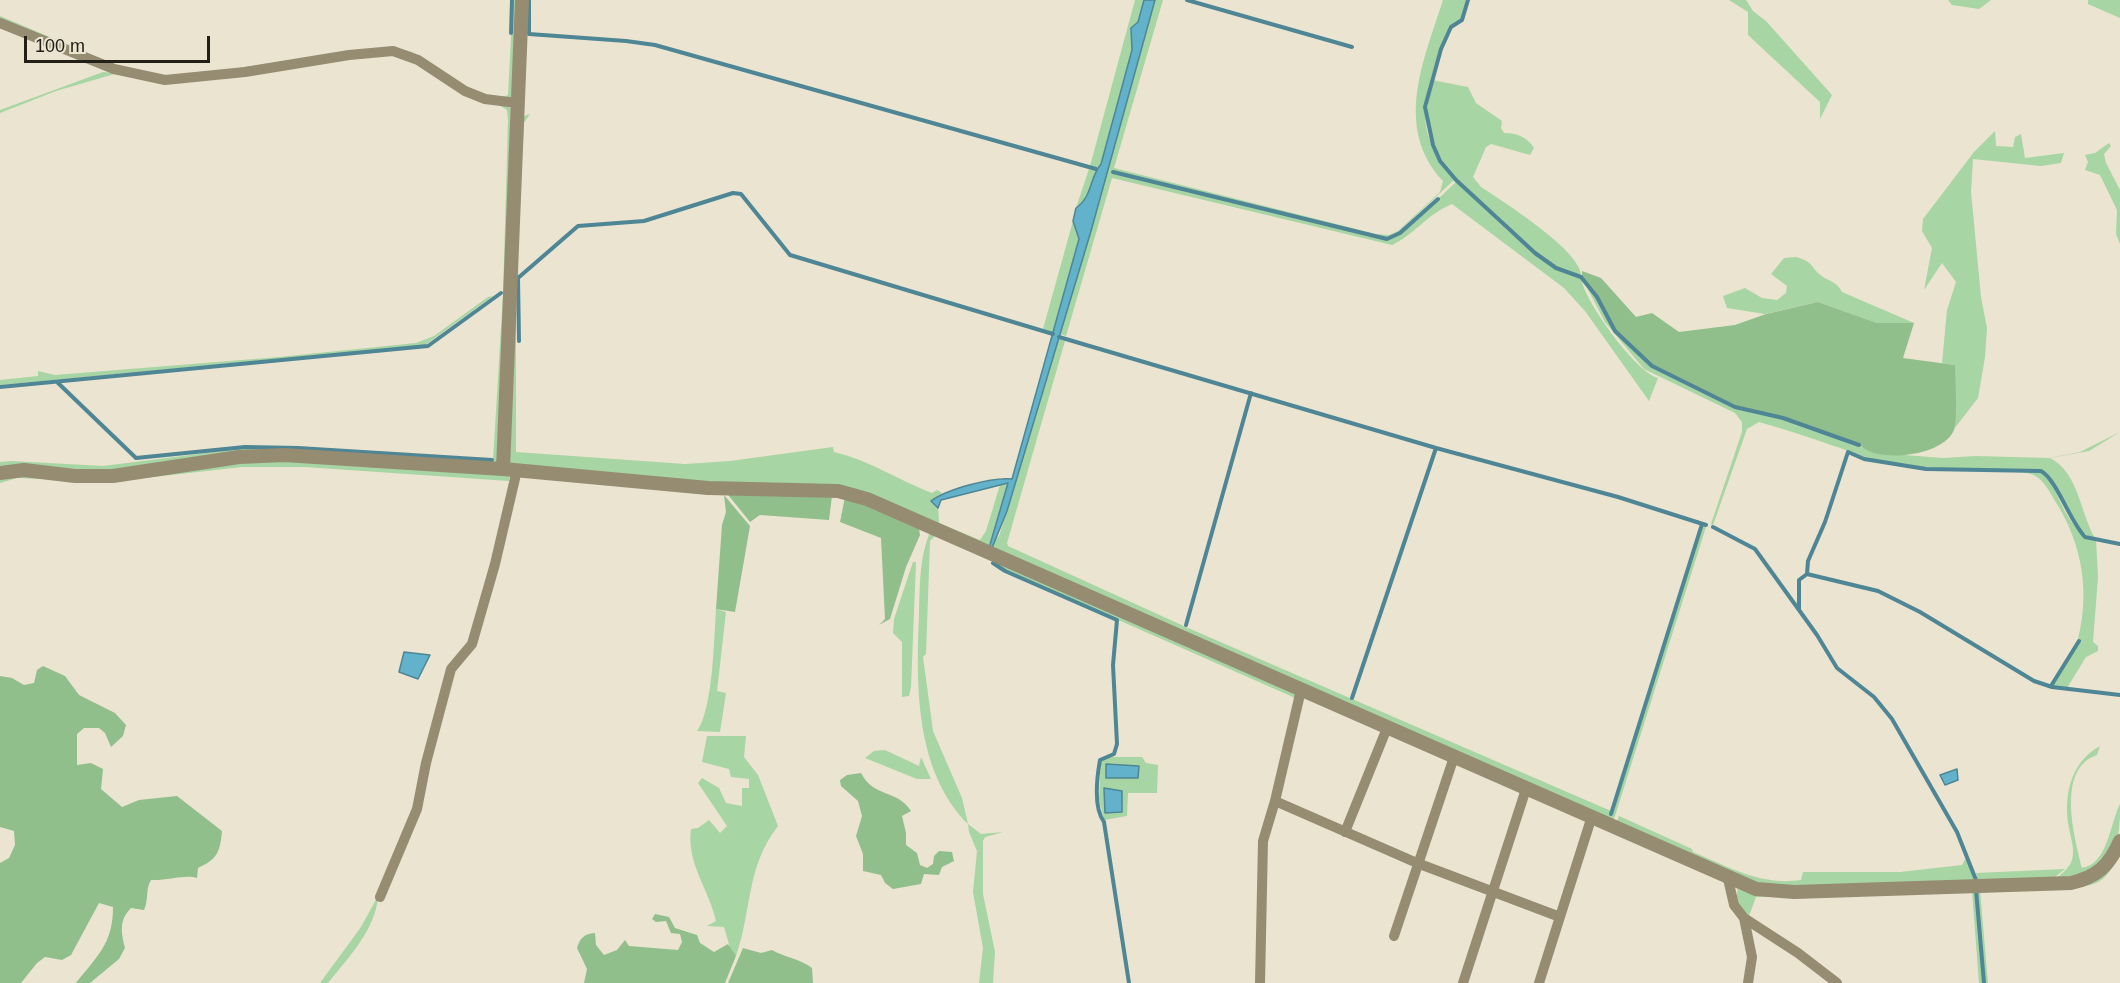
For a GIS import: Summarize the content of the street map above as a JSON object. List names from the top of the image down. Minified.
{"scale_bar":"100 m"}
